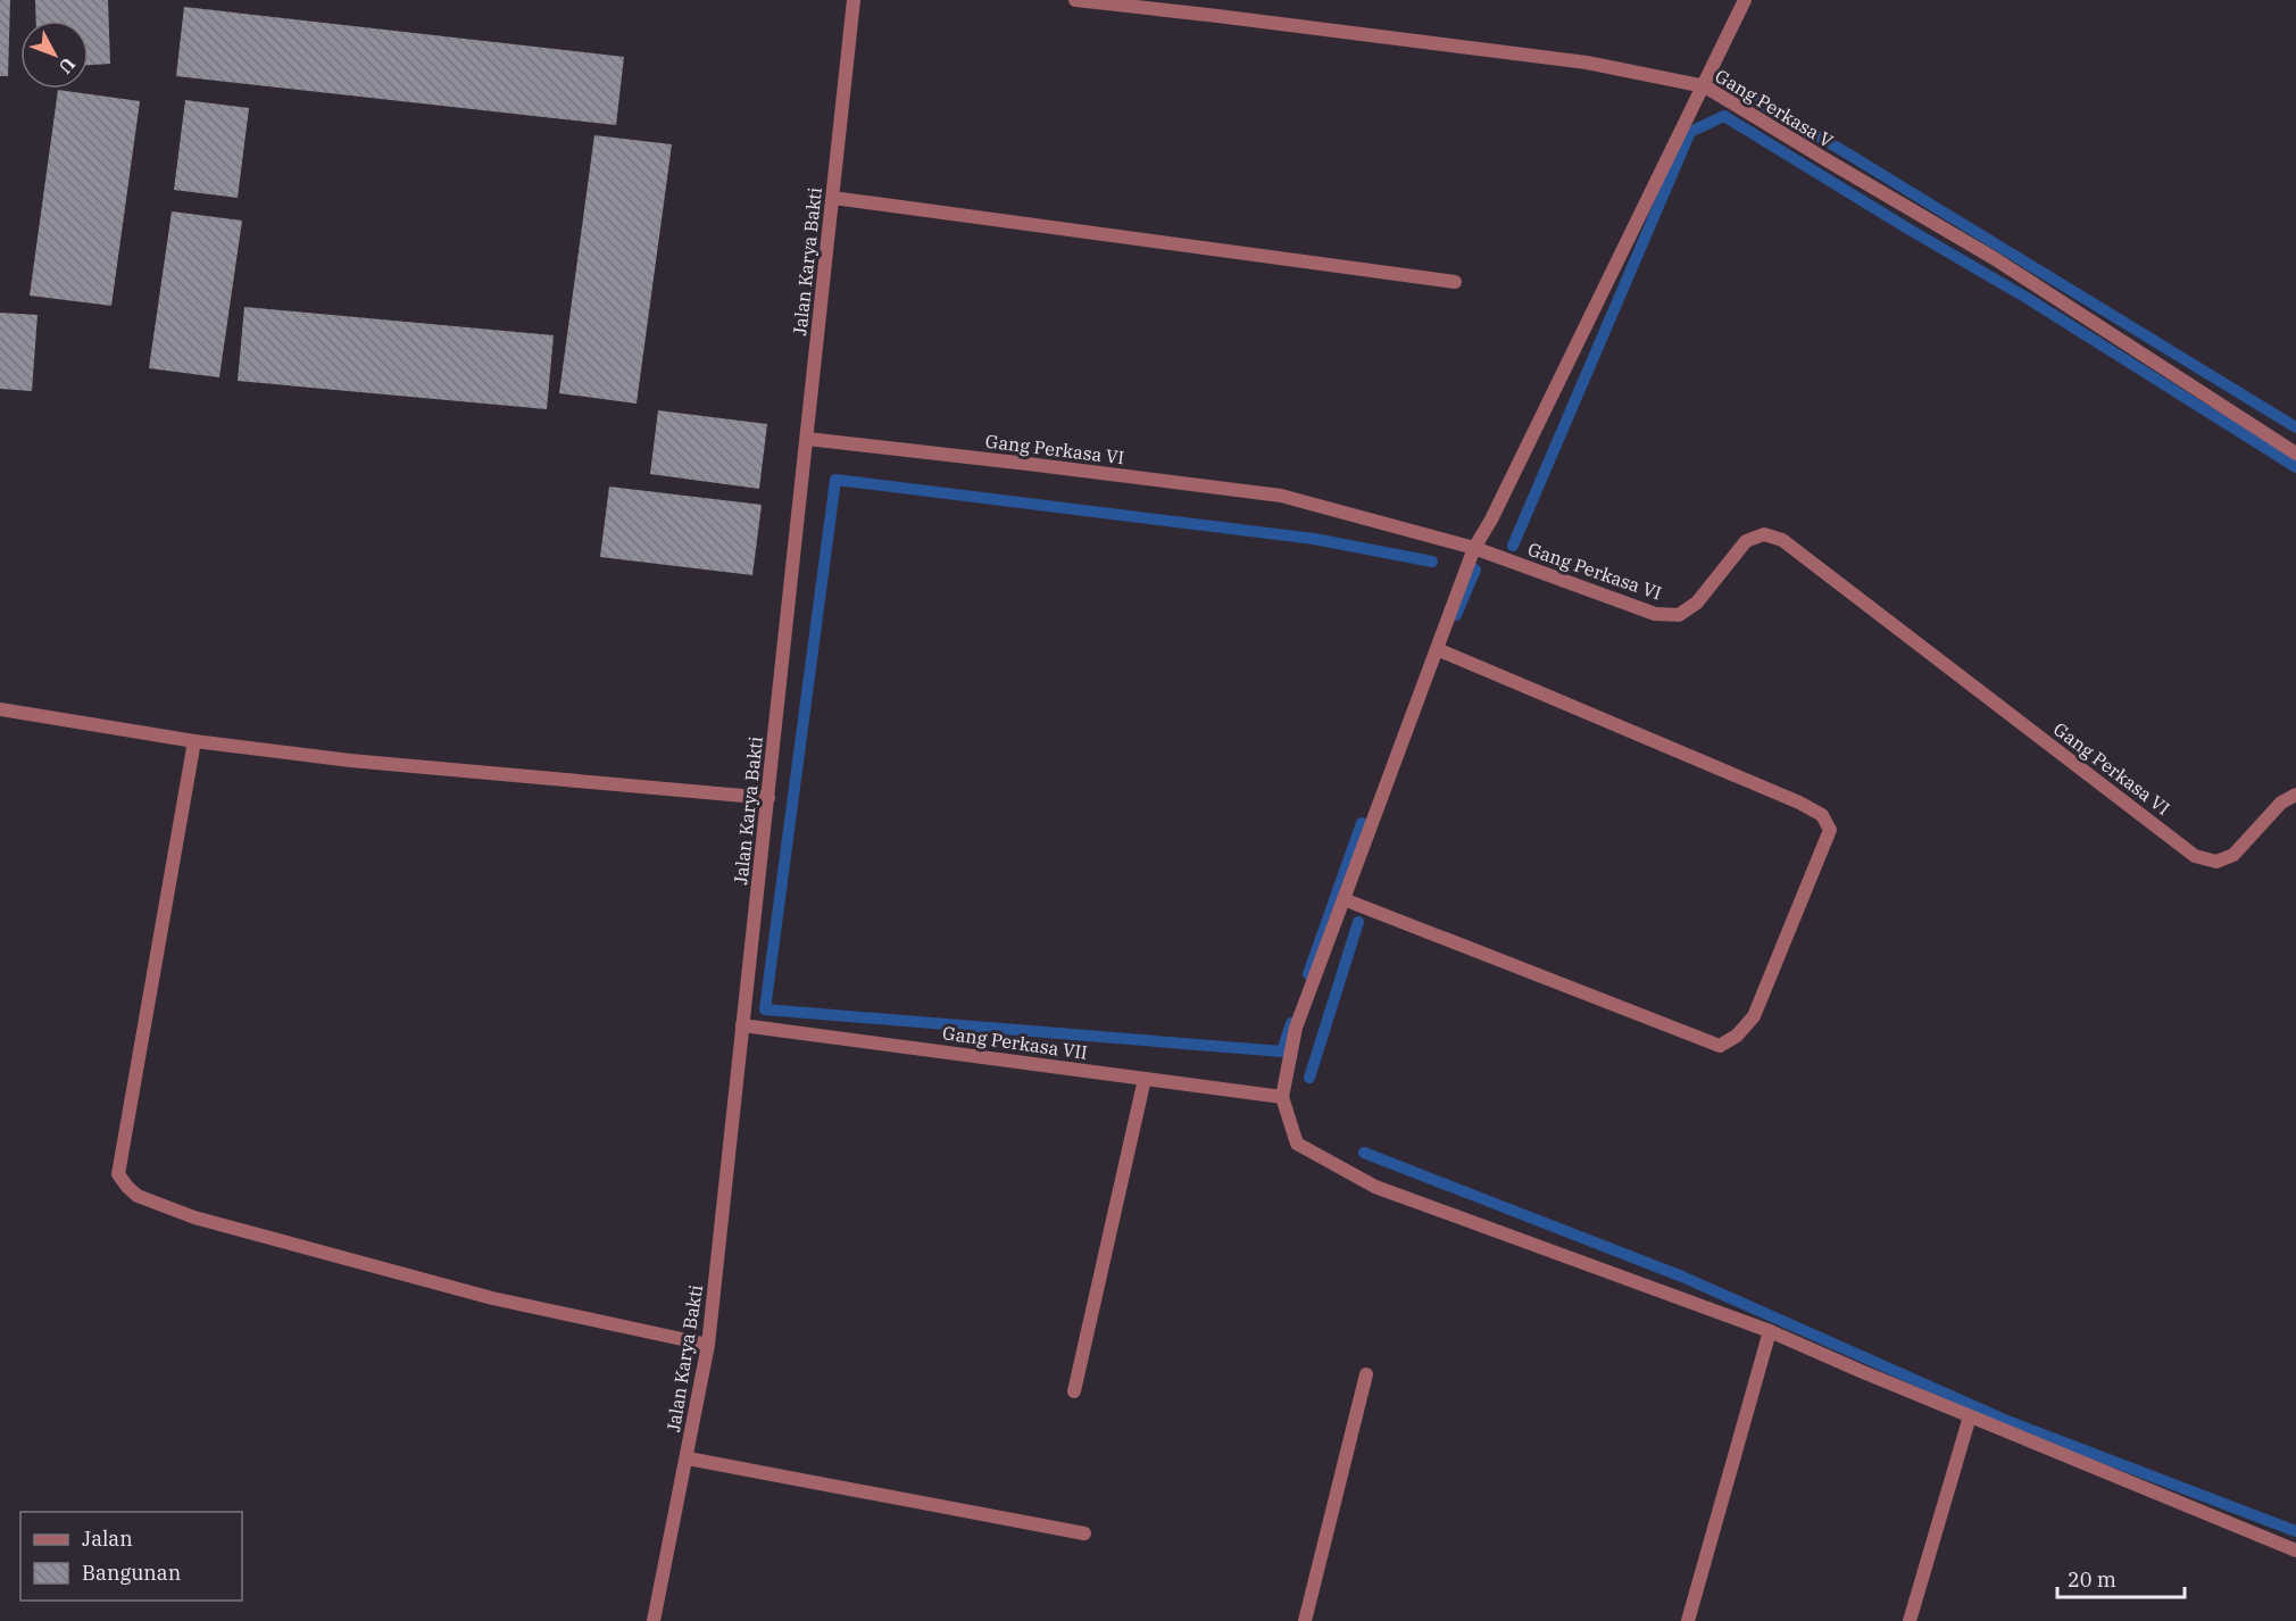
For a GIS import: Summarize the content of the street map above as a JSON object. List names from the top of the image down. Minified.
{"streets":{"street":["Gang Perkasa V","Jalan Karya Bakti","Gang Perkasa VI","Gang Perkasa VII"]},"crossings":[["Jalan Karya Bakti","Gang Perkasa VI"],["Jalan Karya Bakti","Gang Perkasa VII"]],"legend":["Jalan","Bangunan"],"scale_bar":"20 m","north":"bottom right"}
